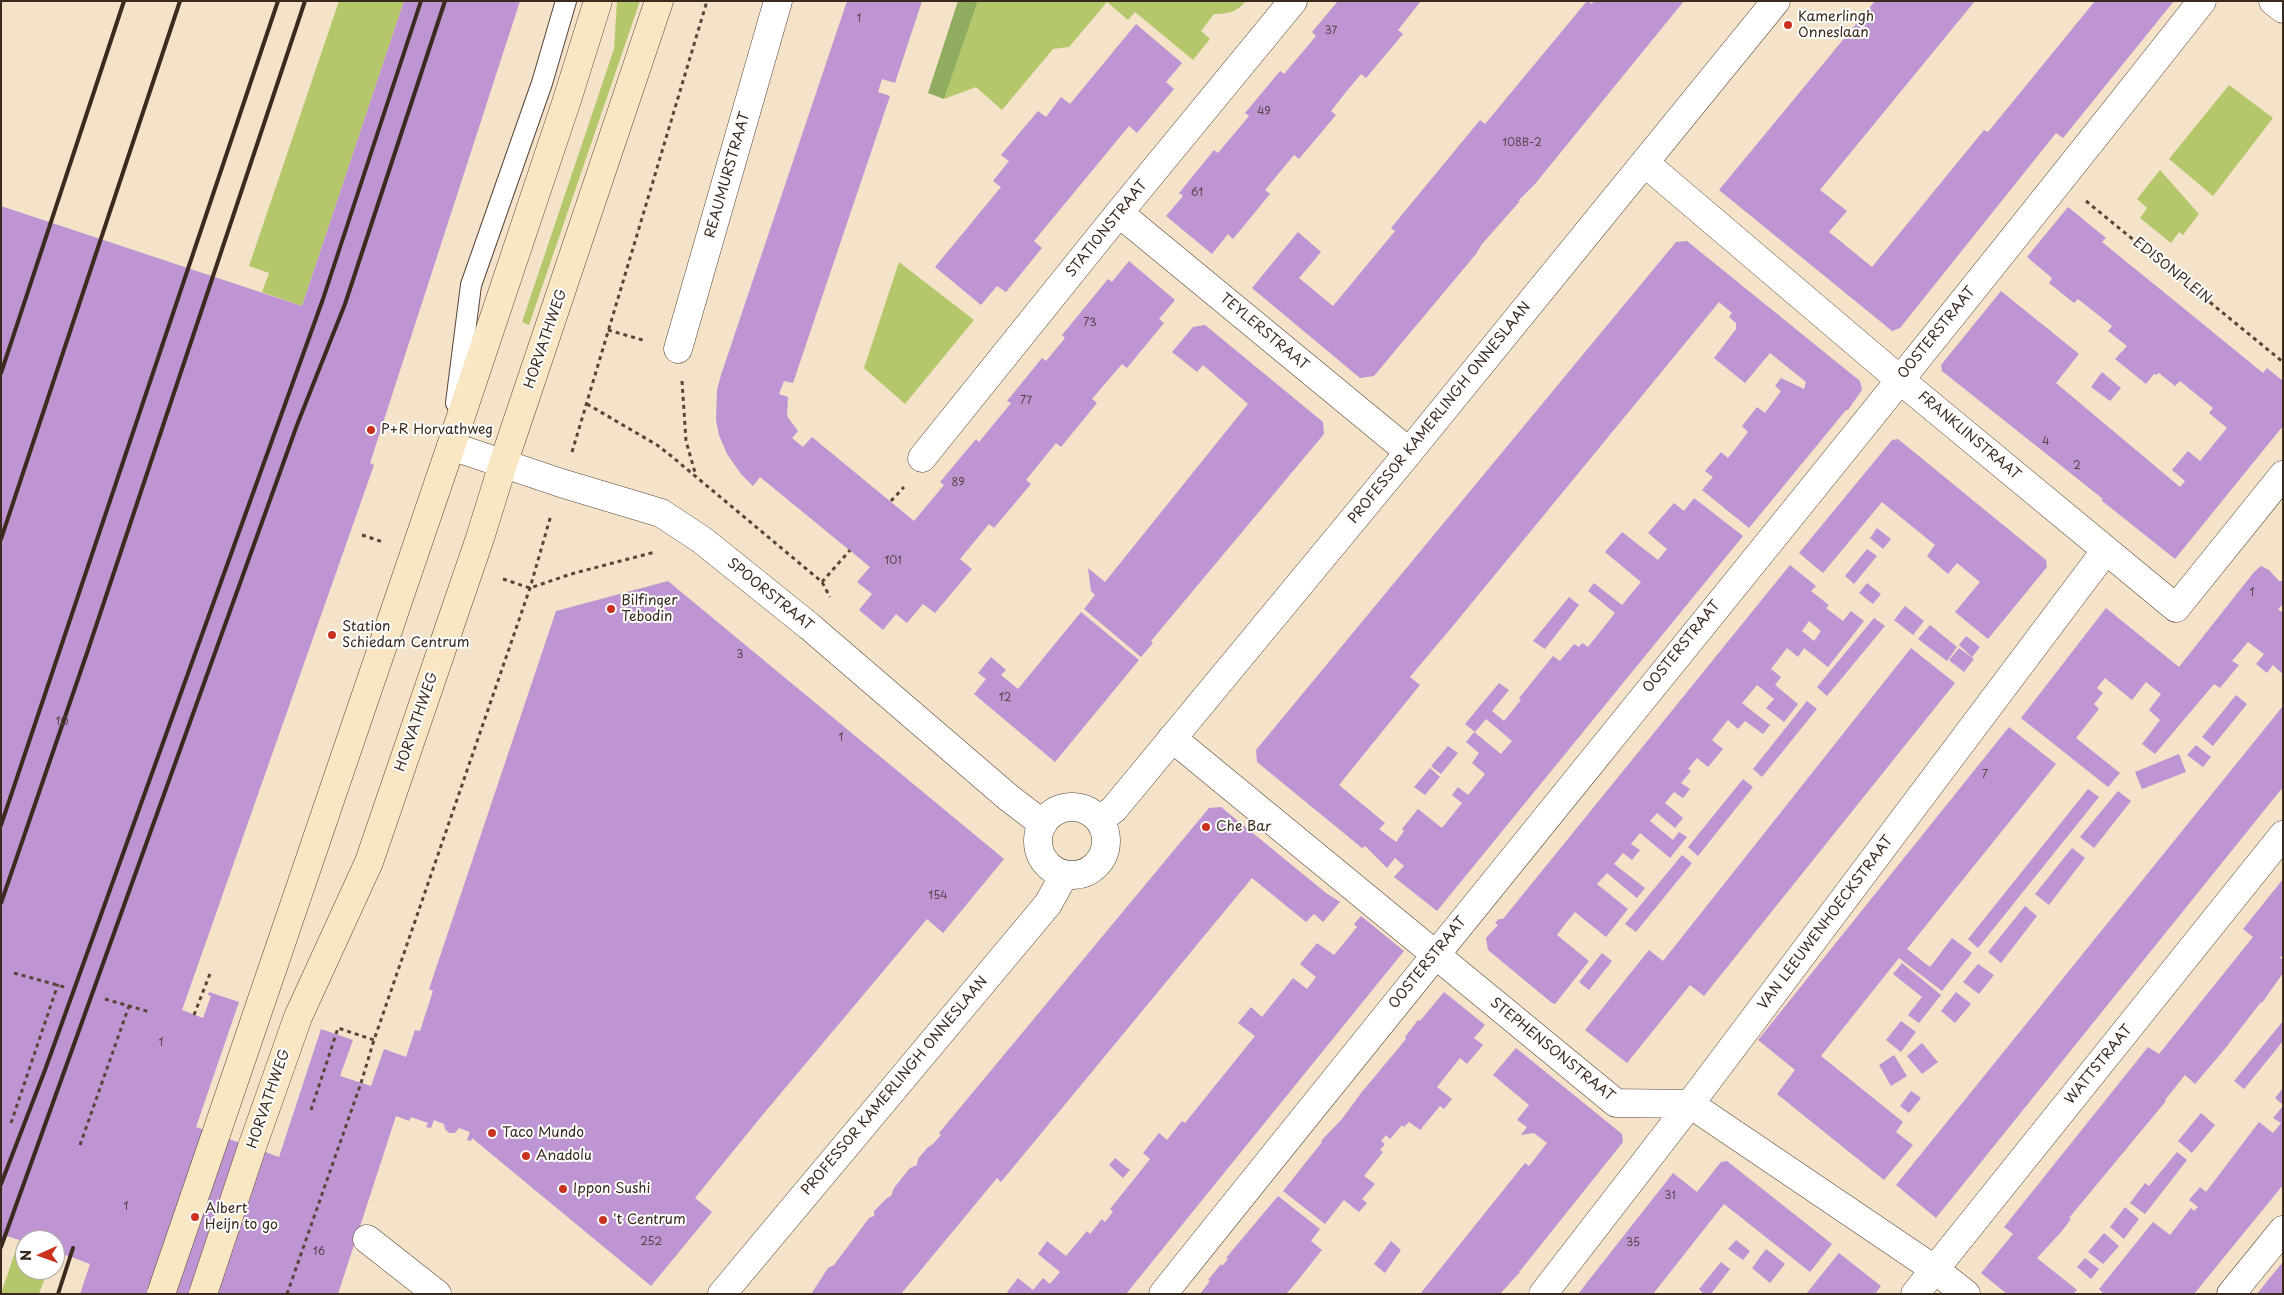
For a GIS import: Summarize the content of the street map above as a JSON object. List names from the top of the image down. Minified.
{"streets":{"main road":["HORVATHWEG"],"street":["REAUMURSTRAAT","STATIONSTRAAT","TEYLERSTRAAT","OOSTERSTRAAT","PROFESSOR KAMERLINGH ONNESLAAN","FRANKLINSTRAAT","SPOORSTRAAT","VAN LEEUWENHOECKSTRAAT","STEPHENSONSTRAAT","WATTSTRAAT"],"path":["EDISONPLEIN"]},"crossings":[["STATIONSTRAAT","TEYLERSTRAAT"],["EDISONPLEIN","OOSTERSTRAAT"],["TEYLERSTRAAT","PROFESSOR KAMERLINGH ONNESLAAN"],["OOSTERSTRAAT","FRANKLINSTRAAT"],["OOSTERSTRAAT","STEPHENSONSTRAAT"],["HORVATHWEG","SPOORSTRAAT"],["PROFESSOR KAMERLINGH ONNESLAAN","FRANKLINSTRAAT"],["PROFESSOR KAMERLINGH ONNESLAAN","SPOORSTRAAT"],["PROFESSOR KAMERLINGH ONNESLAAN","STEPHENSONSTRAAT"],["FRANKLINSTRAAT","VAN LEEUWENHOECKSTRAAT"],["VAN LEEUWENHOECKSTRAAT","STEPHENSONSTRAAT"]],"places":["Kamerlingh Onneslaan","P+R Horvathweg","Bilfinger Tebodin","Station Schiedam Centrum","Che Bar","Taco Mundo","Anadolu","Ippon Sushi","Albert Heijn to go","'t Centrum"],"house_numbers":["1","37","49","108B-2","61","73","77","4","2","89","101","1","3","12","10","1","7","154","1","31","1","252","35","16"],"north":"left"}
